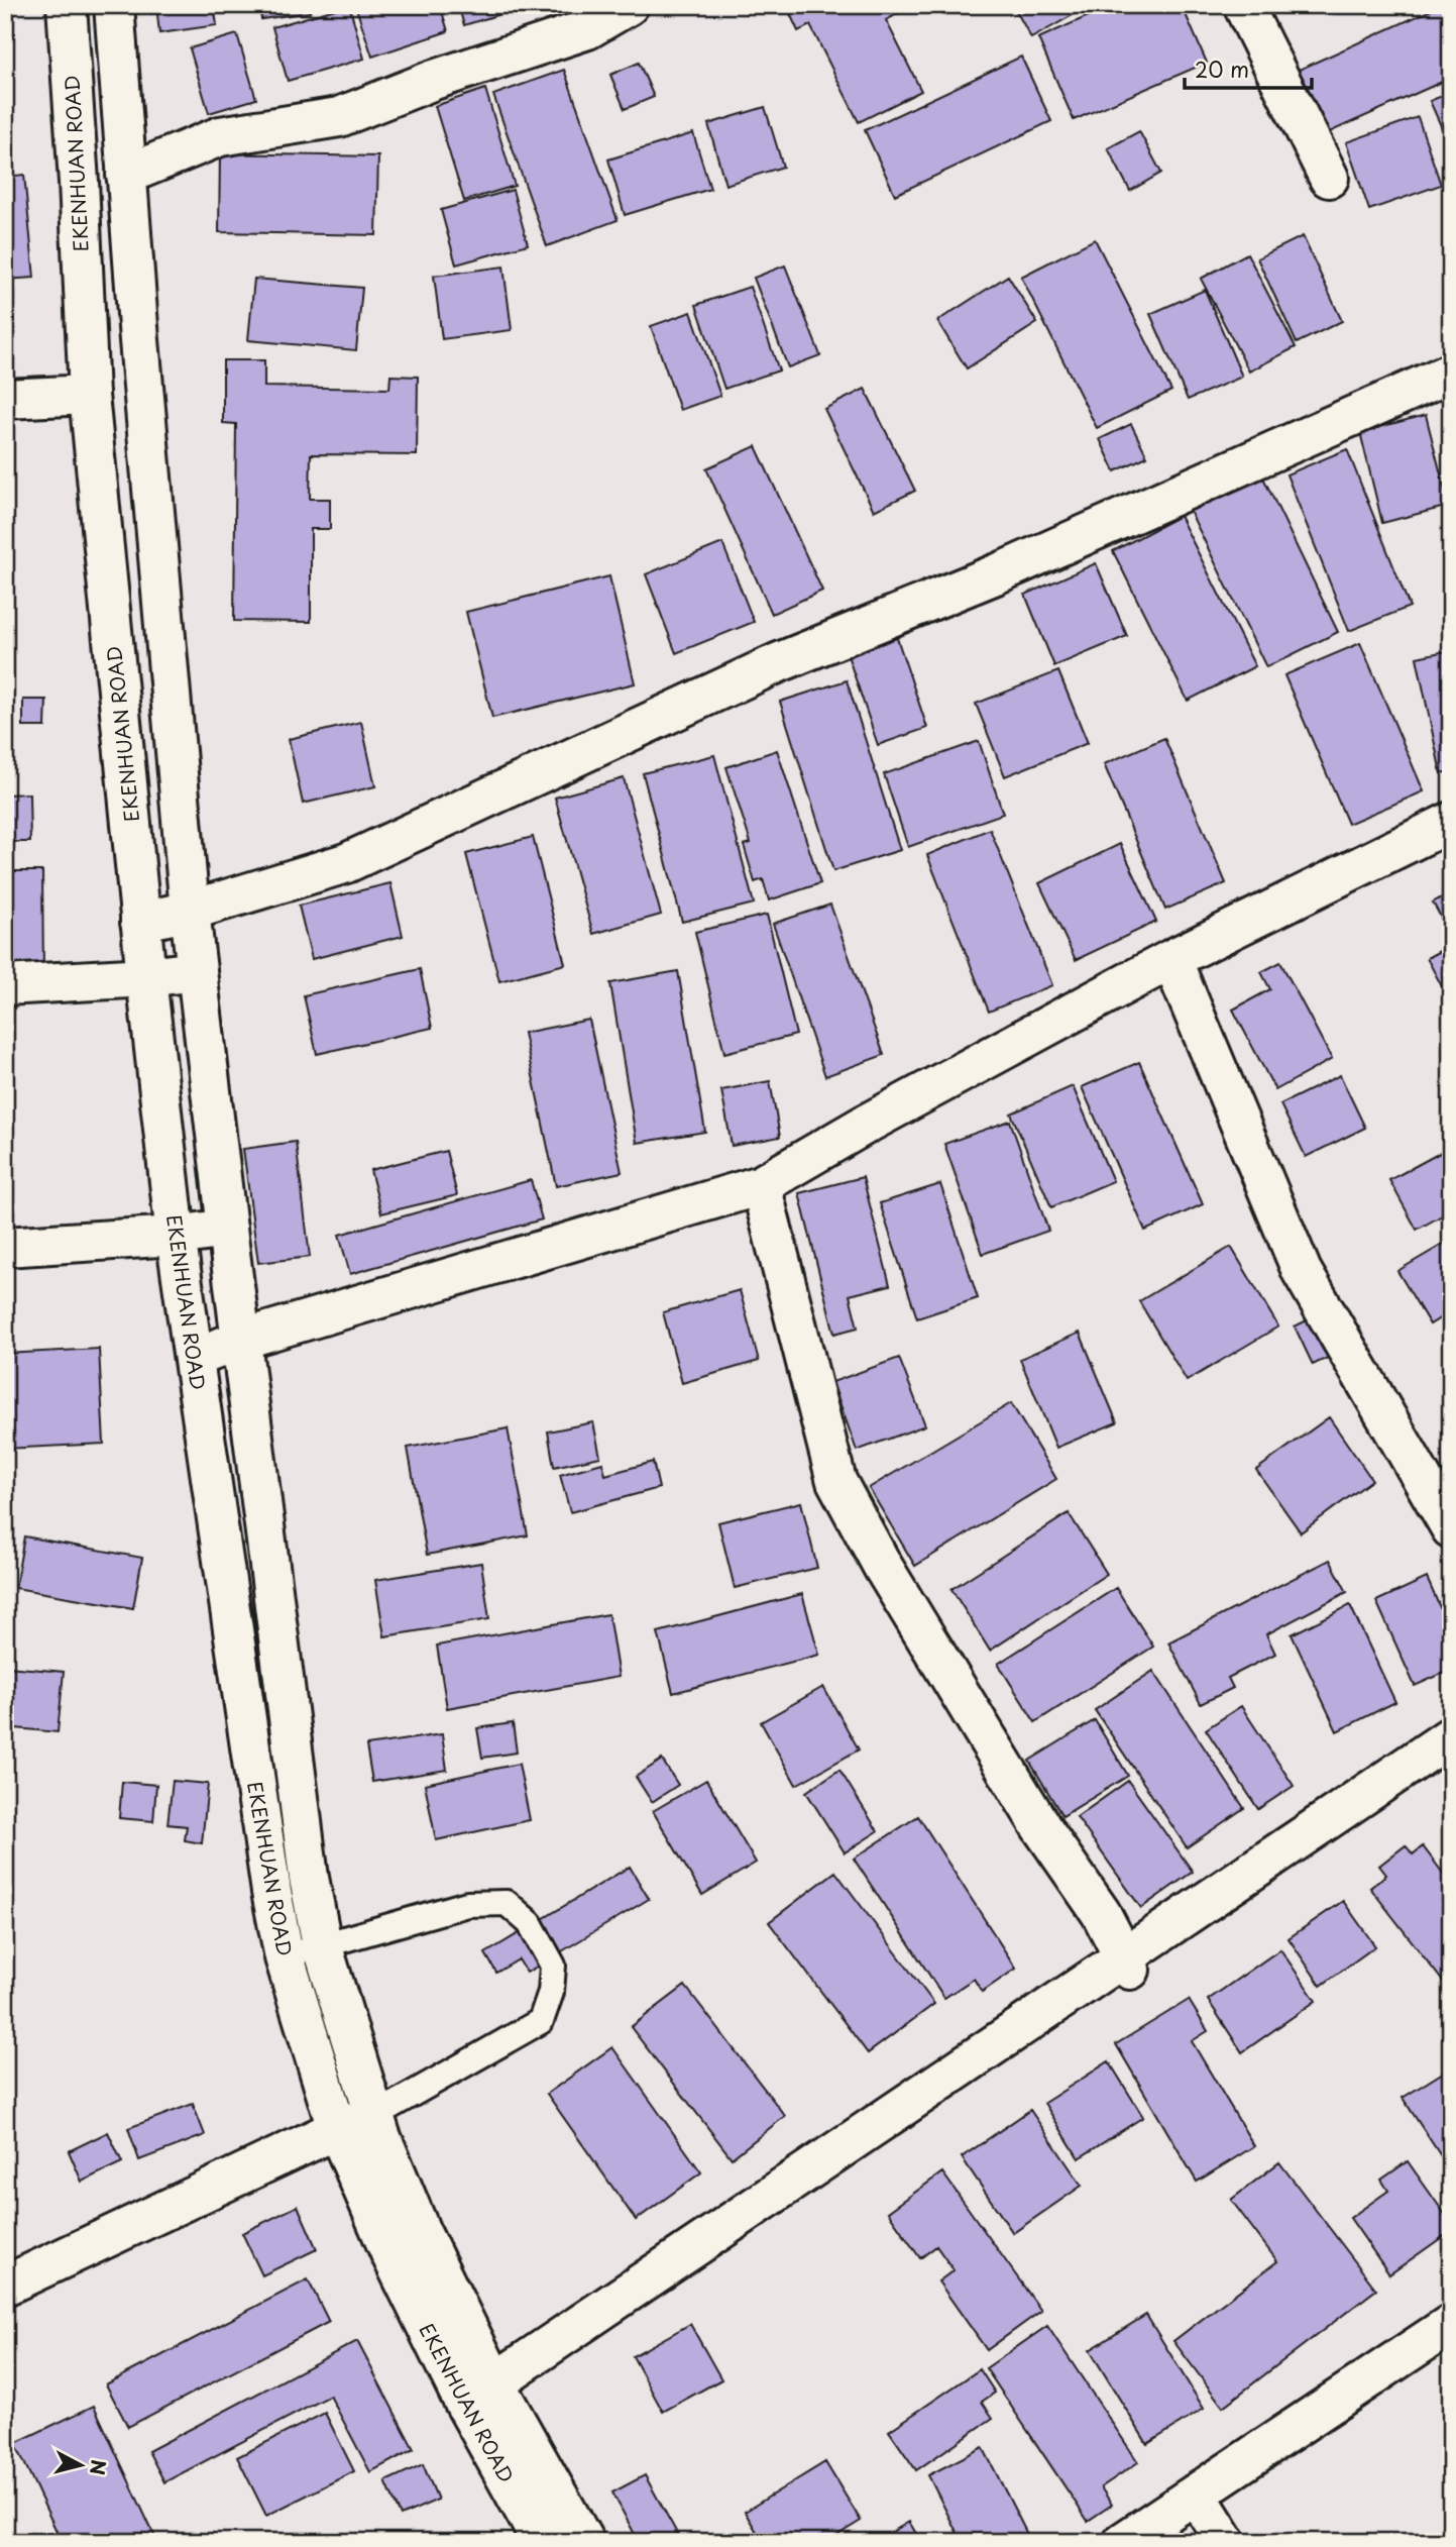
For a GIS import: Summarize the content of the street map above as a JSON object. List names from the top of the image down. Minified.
{"streets":{"street":["EKENHUAN ROAD"]},"scale_bar":"20 m","north":"right"}
